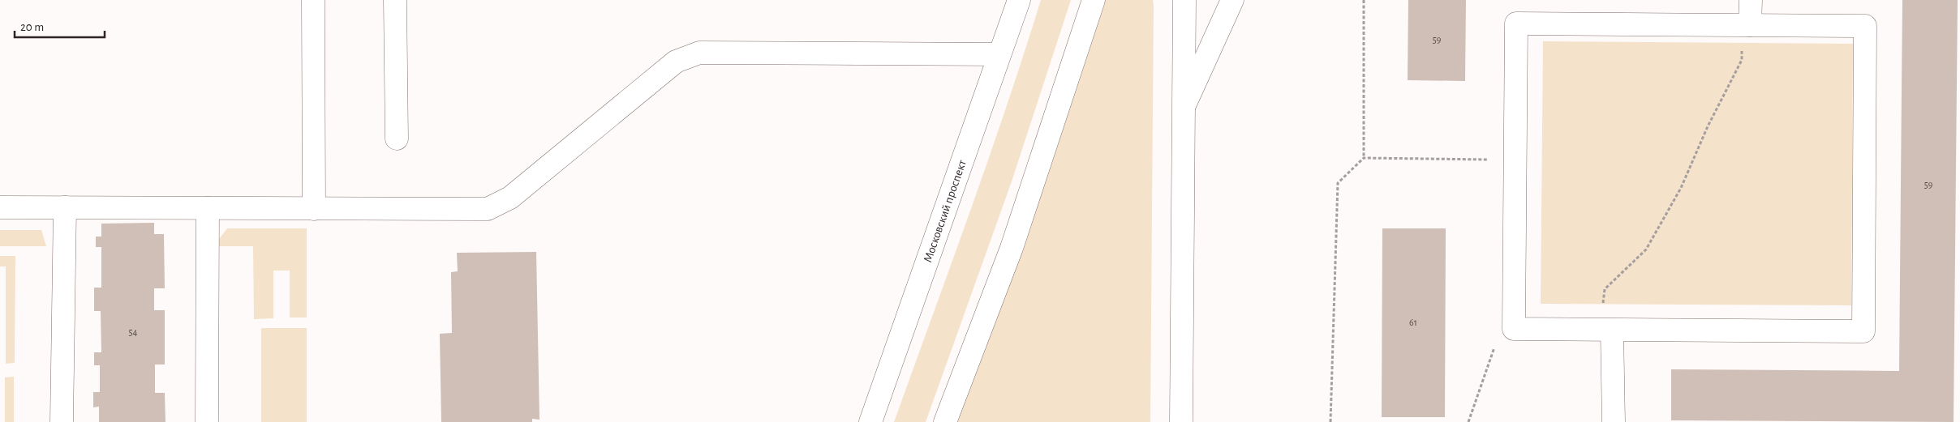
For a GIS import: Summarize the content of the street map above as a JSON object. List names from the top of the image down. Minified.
{"streets":{"main road":["Московский проспект"]},"house_numbers":["59","59","61","54"],"scale_bar":"20 m"}
